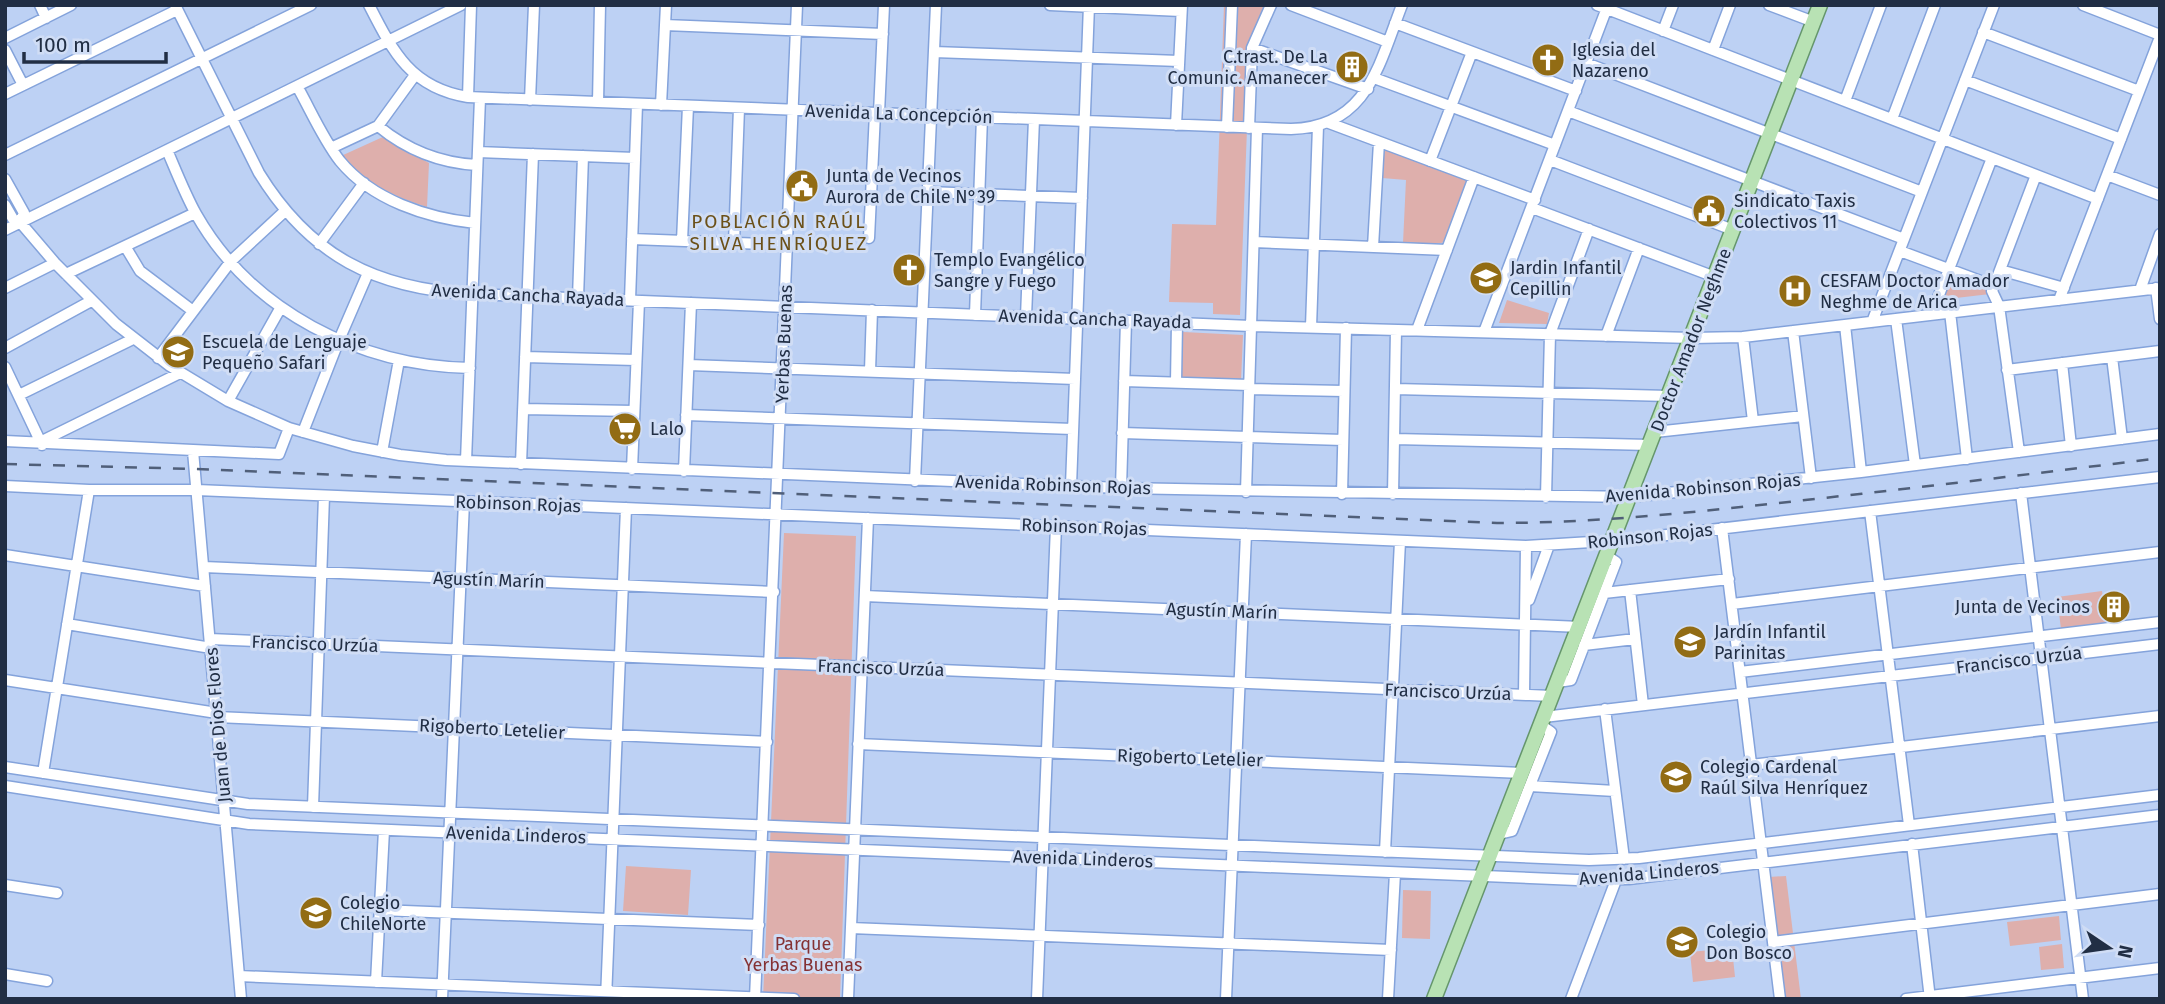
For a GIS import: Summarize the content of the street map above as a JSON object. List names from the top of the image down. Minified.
{"streets":{"main road":["Doctor Amador Neghme"],"street":["Avenida La Concepción","Avenida Cancha Rayada","Yerbas Buenas","Avenida Robinson Rojas","Robinson Rojas","Agustín Marín","Francisco Urzúa","Juan de Dios Flores","Rigoberto Letelier","Avenida Linderos"]},"crossings":[["Avenida La Concepción","Yerbas Buenas"],["Avenida Cancha Rayada","Doctor Amador Neghme"],["Avenida Cancha Rayada","Yerbas Buenas"],["Doctor Amador Neghme","Avenida Robinson Rojas"],["Doctor Amador Neghme","Robinson Rojas"],["Doctor Amador Neghme","Agustín Marín"],["Doctor Amador Neghme","Francisco Urzúa"],["Doctor Amador Neghme","Rigoberto Letelier"],["Doctor Amador Neghme","Avenida Linderos"],["Yerbas Buenas","Avenida Robinson Rojas"],["Yerbas Buenas","Robinson Rojas"],["Yerbas Buenas","Agustín Marín"],["Yerbas Buenas","Francisco Urzúa"],["Yerbas Buenas","Rigoberto Letelier"],["Yerbas Buenas","Avenida Linderos"],["Robinson Rojas","Juan de Dios Flores"],["Agustín Marín","Juan de Dios Flores"],["Francisco Urzúa","Juan de Dios Flores"],["Juan de Dios Flores","Rigoberto Letelier"],["Juan de Dios Flores","Avenida Linderos"]],"districts":["POBLACIÓN RAÚL SILVA HENRÍQUEZ"],"parks":["Parque Yerbas Buenas"],"places":{"church":["Iglesia del Nazareno","Templo Evangélico Sangre y Fuego"],"building":["C.trast. De La Comunic. Amanecer","Junta de Vecinos"],"public building":["Junta de Vecinos Aurora de Chile N°39","Sindicato Taxis Colectivos 11"],"school or university":["Jardin Infantil Cepillin","Escuela de Lenguaje Pequeño Safari","Jardín Infantil Parinitas","Colegio Cardenal Raúl Silva Henríquez","Colegio ChileNorte","Colegio Don Bosco"],"hospital":["CESFAM Doctor Amador Neghme de Arica"],"supermarket":["Lalo"]},"scale_bar":"100 m","north":"right"}
